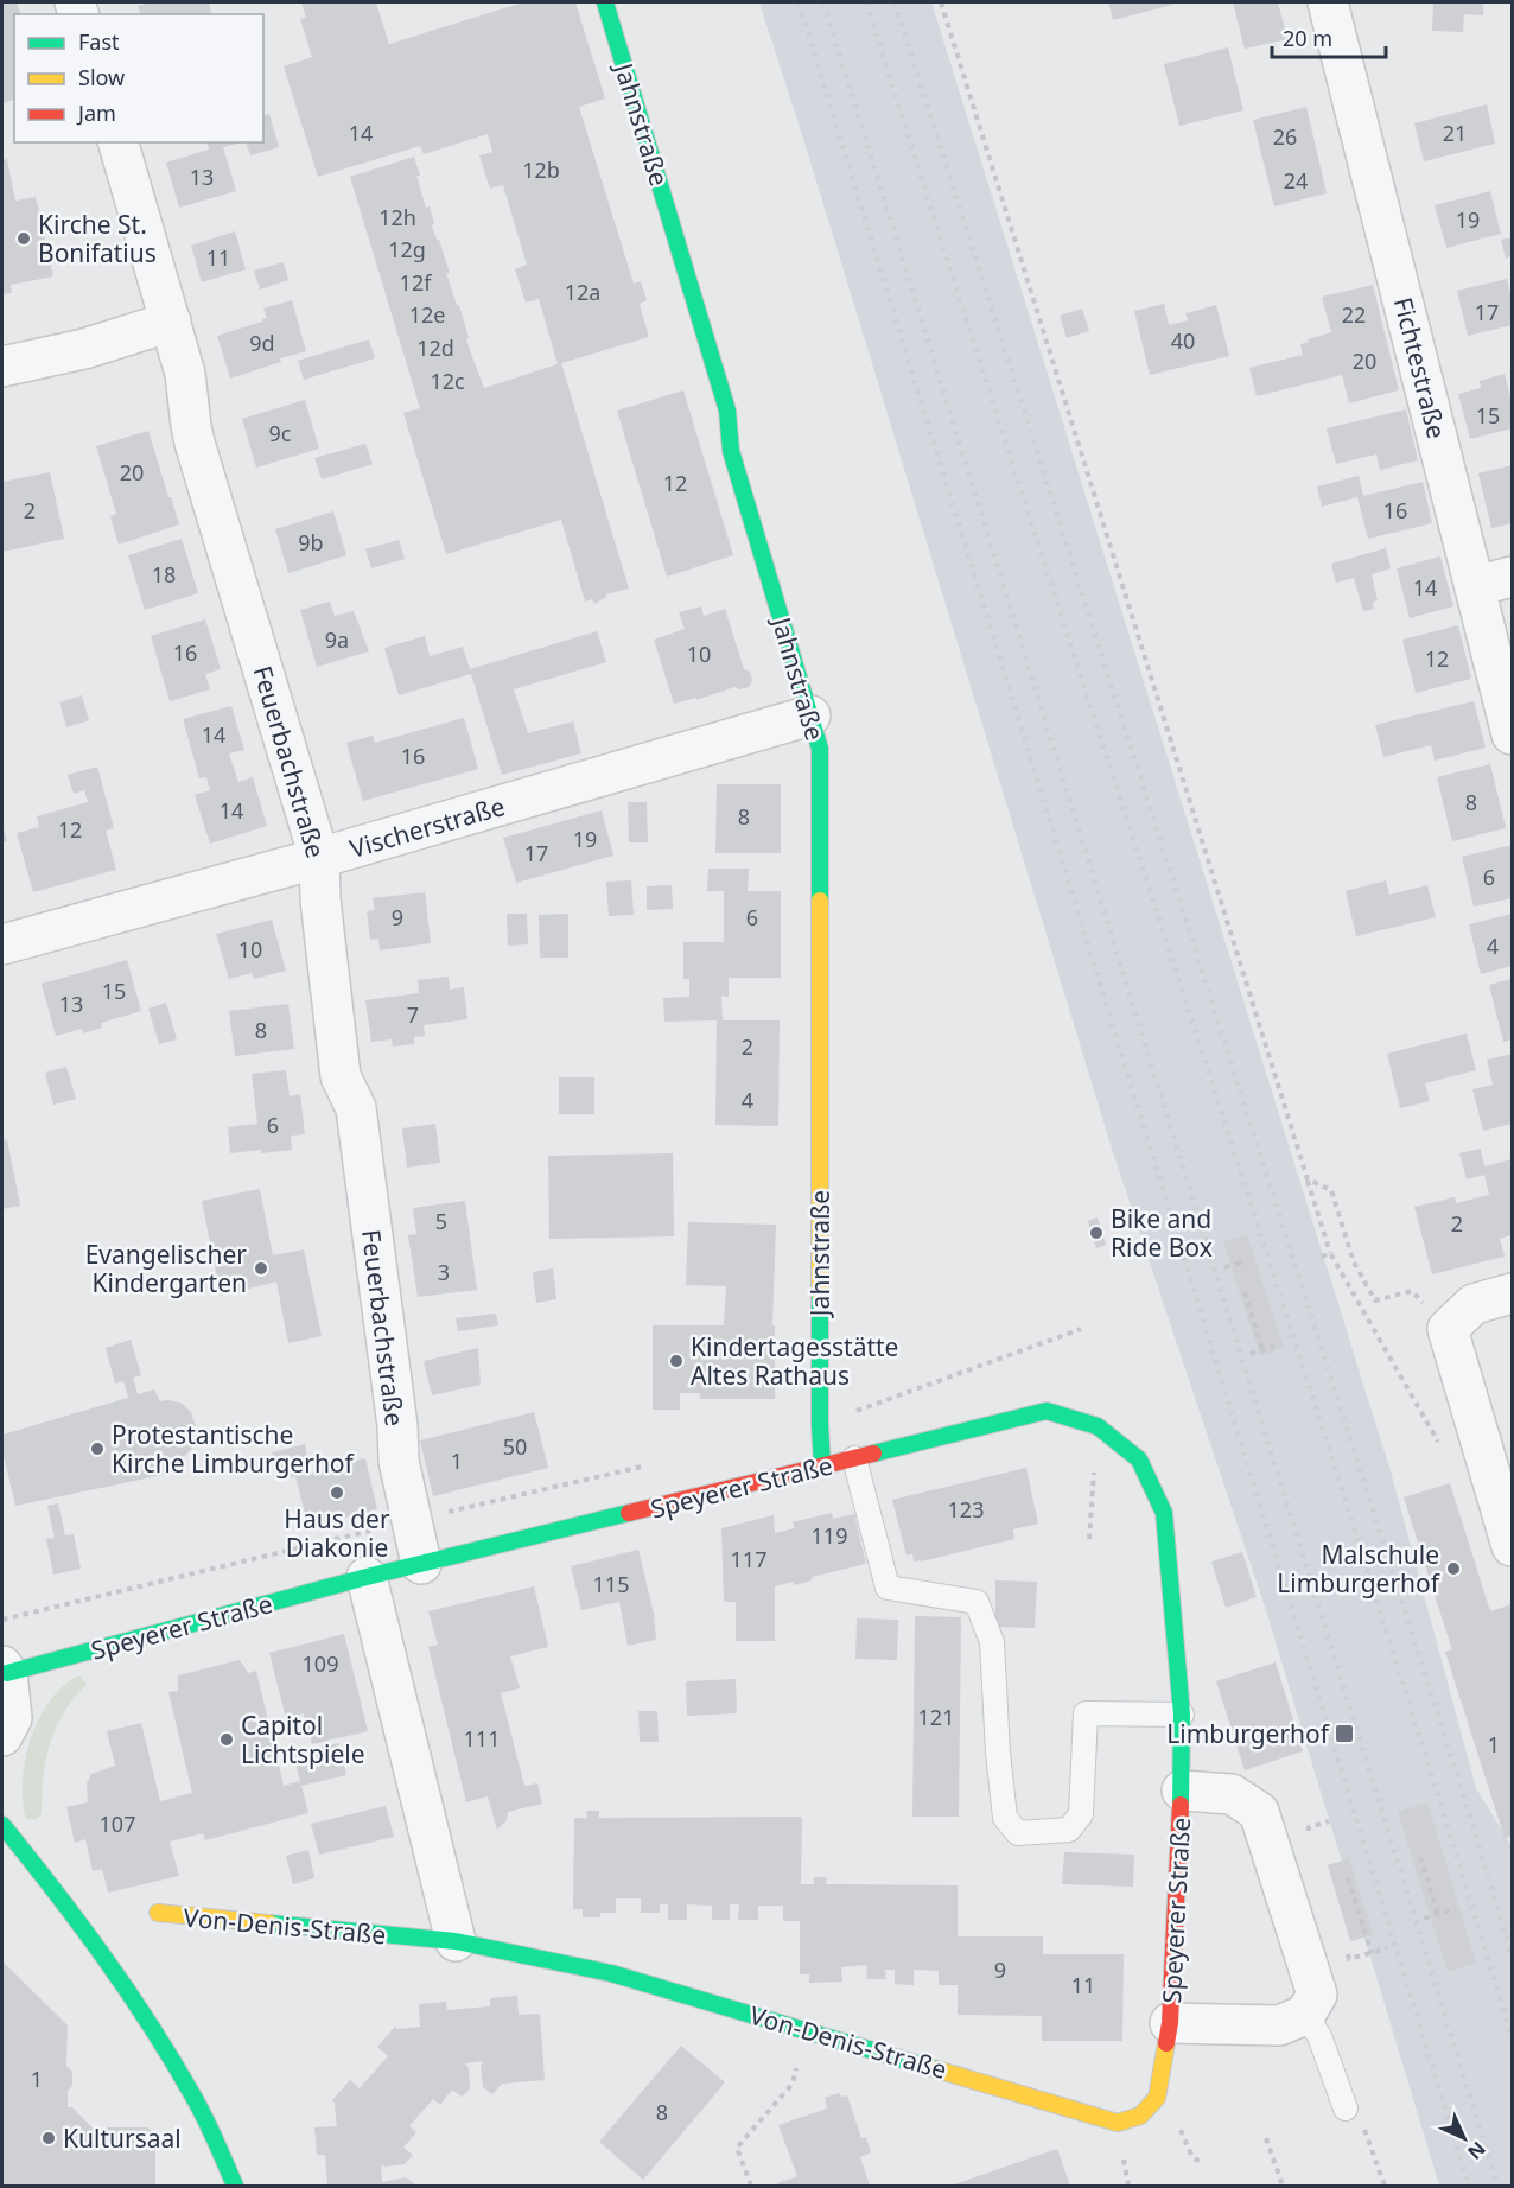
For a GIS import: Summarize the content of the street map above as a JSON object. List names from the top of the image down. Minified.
{"streets":{"street":["Jahnstraße","Fichtestraße","Feuerbachstraße","Vischerstraße","Speyerer Straße","Von-Denis-Straße"]},"crossings":[["Jahnstraße","Vischerstraße"],["Jahnstraße","Speyerer Straße"],["Feuerbachstraße","Vischerstraße"],["Feuerbachstraße","Speyerer Straße"],["Speyerer Straße","Von-Denis-Straße"]],"places":{"other":["Kirche St. Bonifatius","Bike and Ride Box","Evangelischer Kindergarten","Kindertagesstätte Altes Rathaus","Protestantische Kirche Limburgerhof","Haus der Diakonie","Malschule Limburgerhof","Capitol Lichtspiele","Kultursaal"],"transit":["Limburgerhof"]},"house_numbers":["14","21","26","12b","13","24","12h","19","12g","11","12f","12a","17","12e","22","40","9d","12d","20","12c","15","9c","20","12","2","16","9b","18","14","9a","16","10","12","14","16","8","14","8","12","19","17","6","9","6","4","10","15","13","7","8","2","4","6","5","2","3","50","1","123","119","117","115","109","121","111","1","107","9","11","1","8"],"legend":["Fast","Slow","Jam"],"scale_bar":"20 m","north":"bottom right"}
